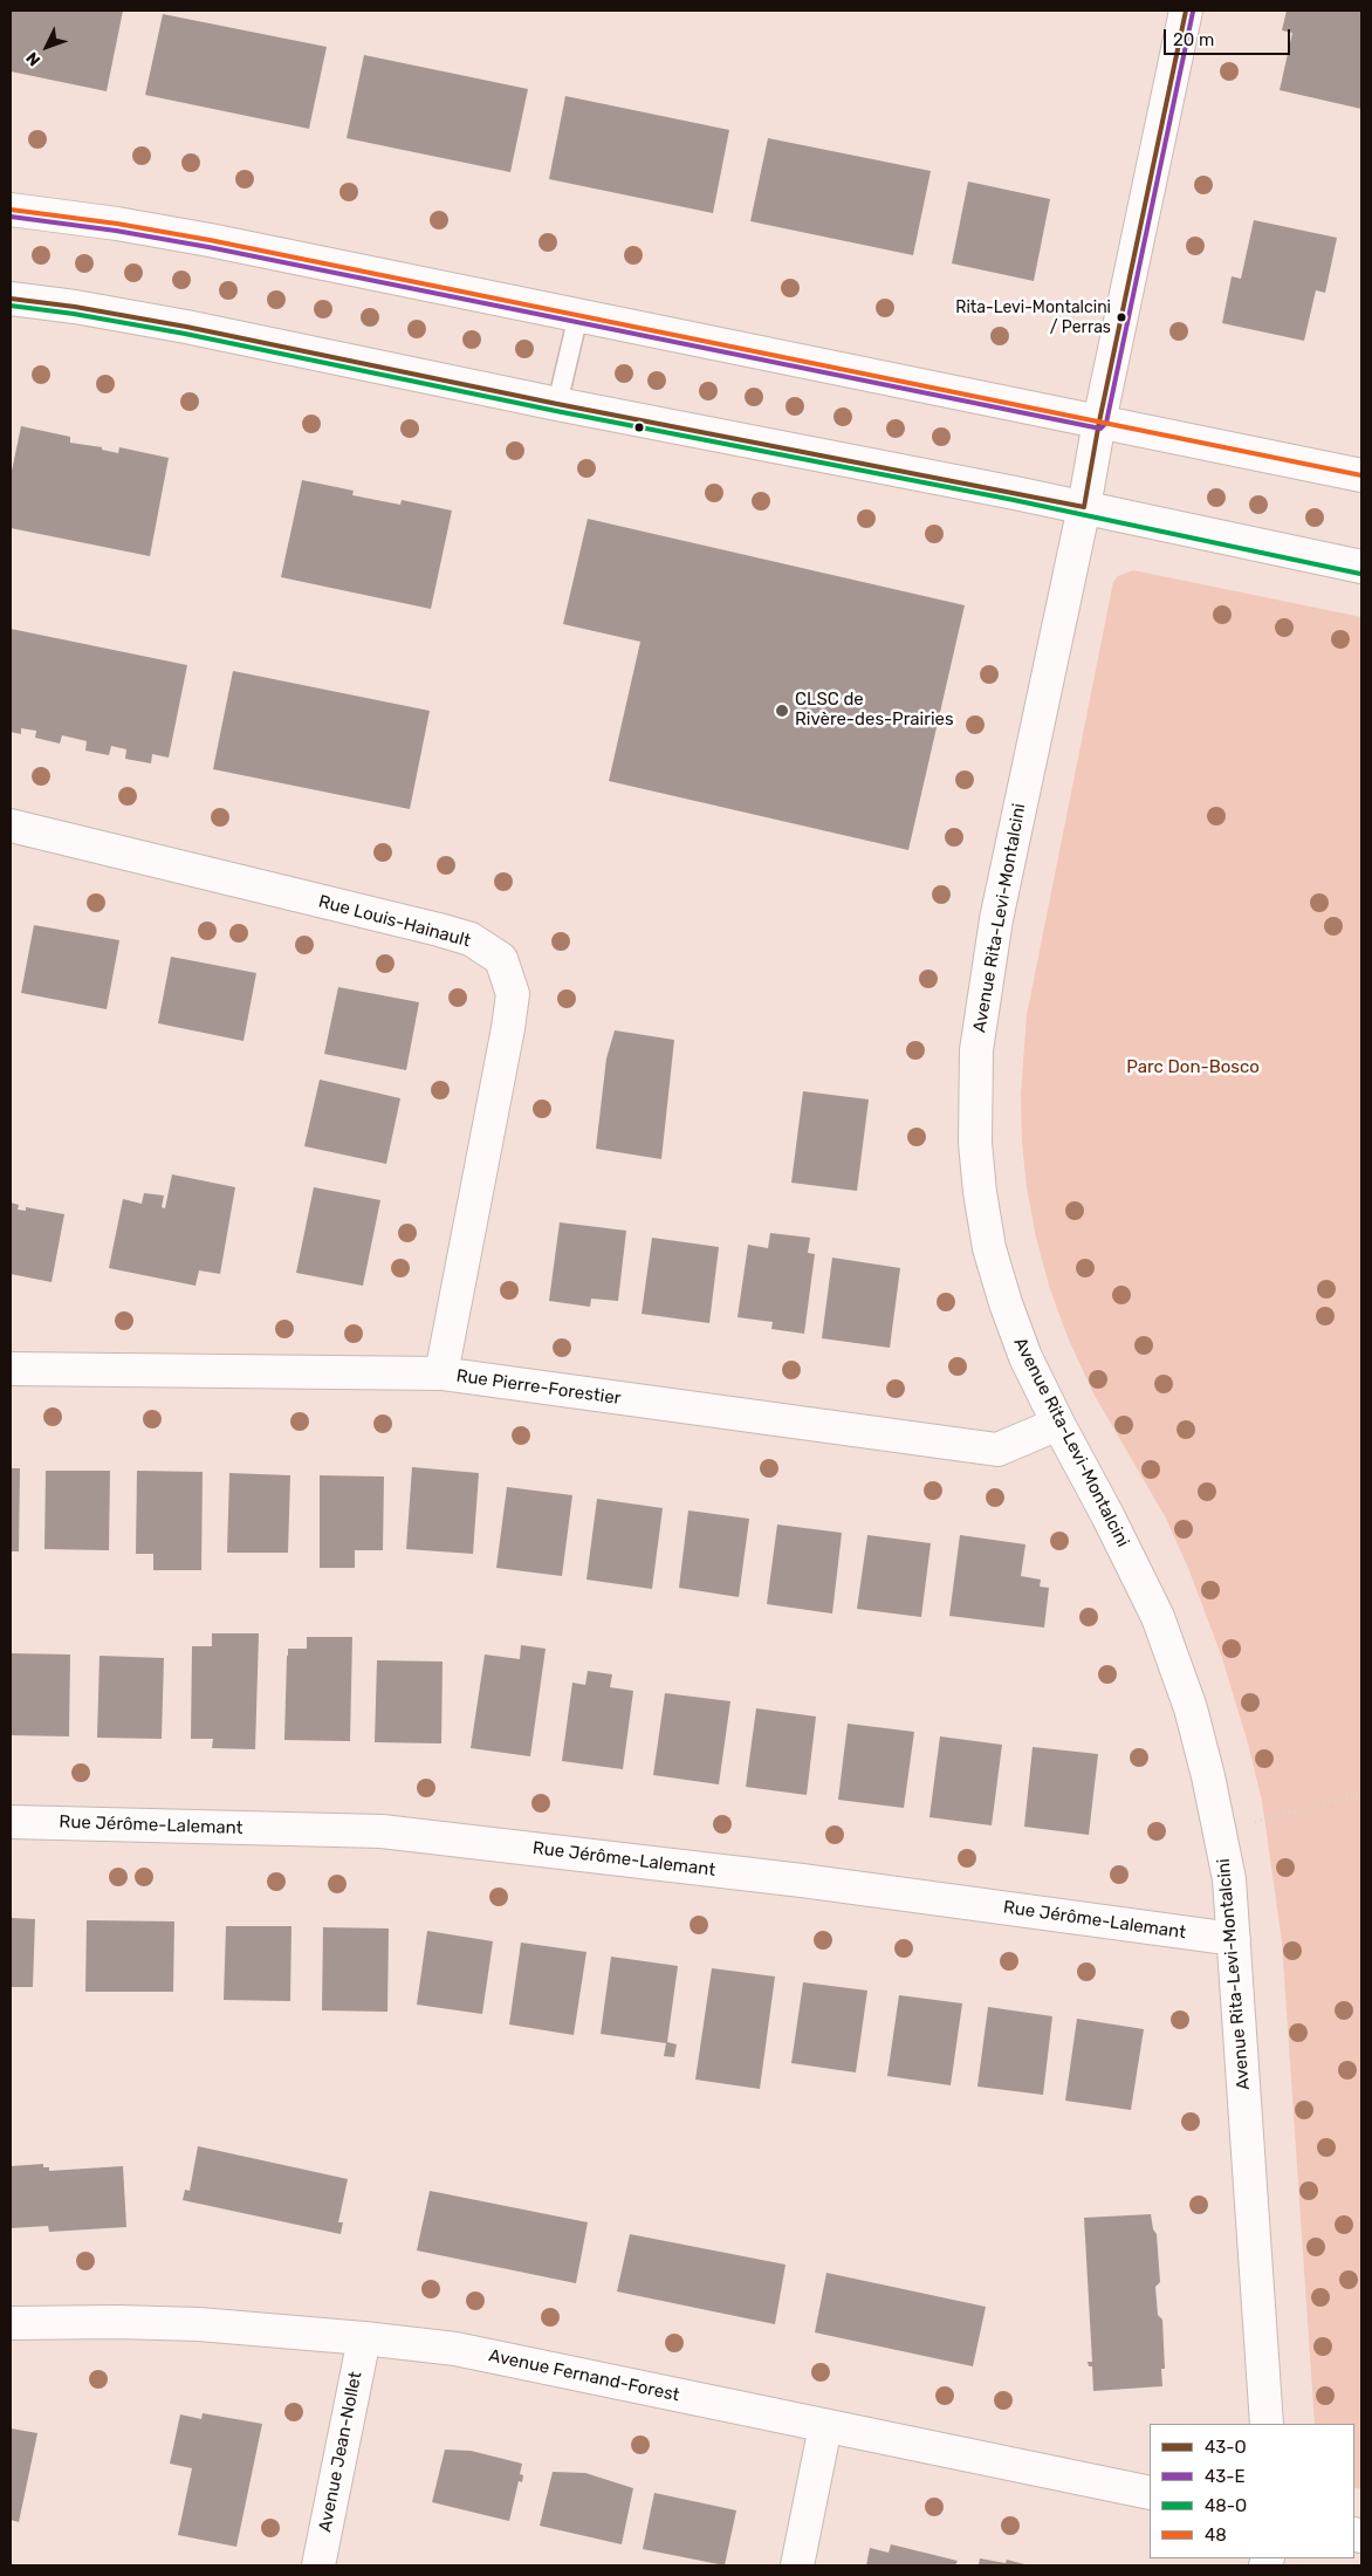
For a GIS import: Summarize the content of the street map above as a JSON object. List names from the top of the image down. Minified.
{"streets":{"street":["Avenue Rita-Levi-Montalcini","Rue Louis-Hainault","Rue Pierre-Forestier","Rue Jérôme-Lalemant","Avenue Fernand-Forest","Avenue Jean-Nollet"]},"crossings":[["Avenue Rita-Levi-Montalcini","Rue Pierre-Forestier"],["Avenue Rita-Levi-Montalcini","Rue Jérôme-Lalemant"],["Rue Louis-Hainault","Rue Pierre-Forestier"],["Avenue Fernand-Forest","Avenue Jean-Nollet"]],"parks":["Parc Don-Bosco"],"places":["Rita-Levi-Montalcini / Perras","CLSC de Rivère-des-Prairies"],"lines":["transit line 43-O","transit line 43-E","transit line 48","transit line 48-O"],"legend":["43-O","43-E","48-O","48"],"scale_bar":"20 m","north":"bottom left"}
